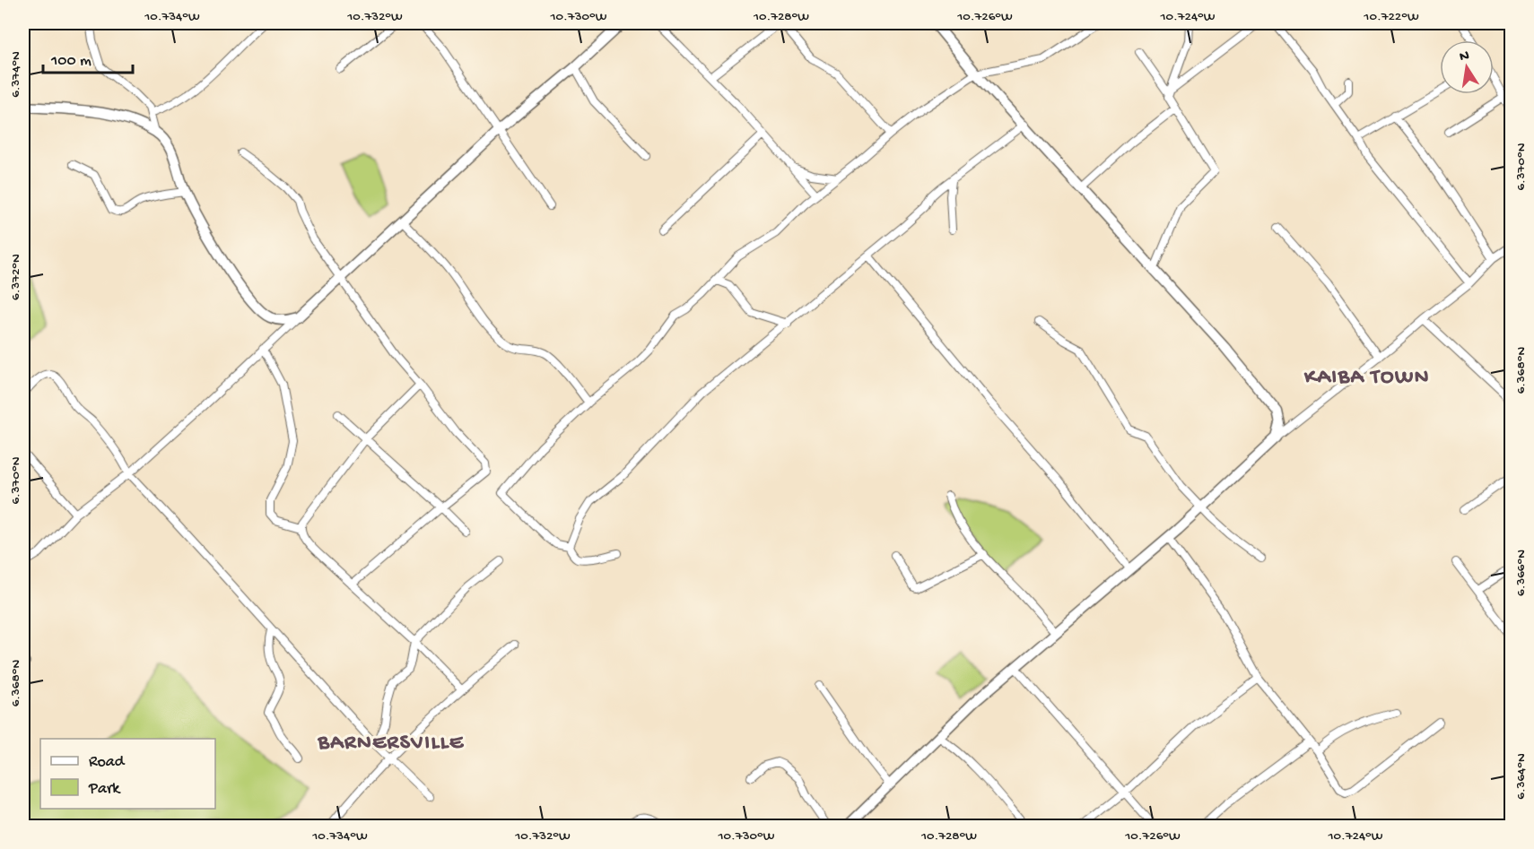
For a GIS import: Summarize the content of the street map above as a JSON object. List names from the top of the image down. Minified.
{"districts":["KAIBA TOWN","BARNERSVILLE"],"legend":["Road","Park"],"scale_bar":"100 m","north":"top","coordinates":["10.734°W","10.732°W","10.730°W","10.728°W","10.726°W","10.724°W","10.722°W","6.374°N","6.370°N","6.372°N","6.368°N","6.366°N","6.364°N"]}
